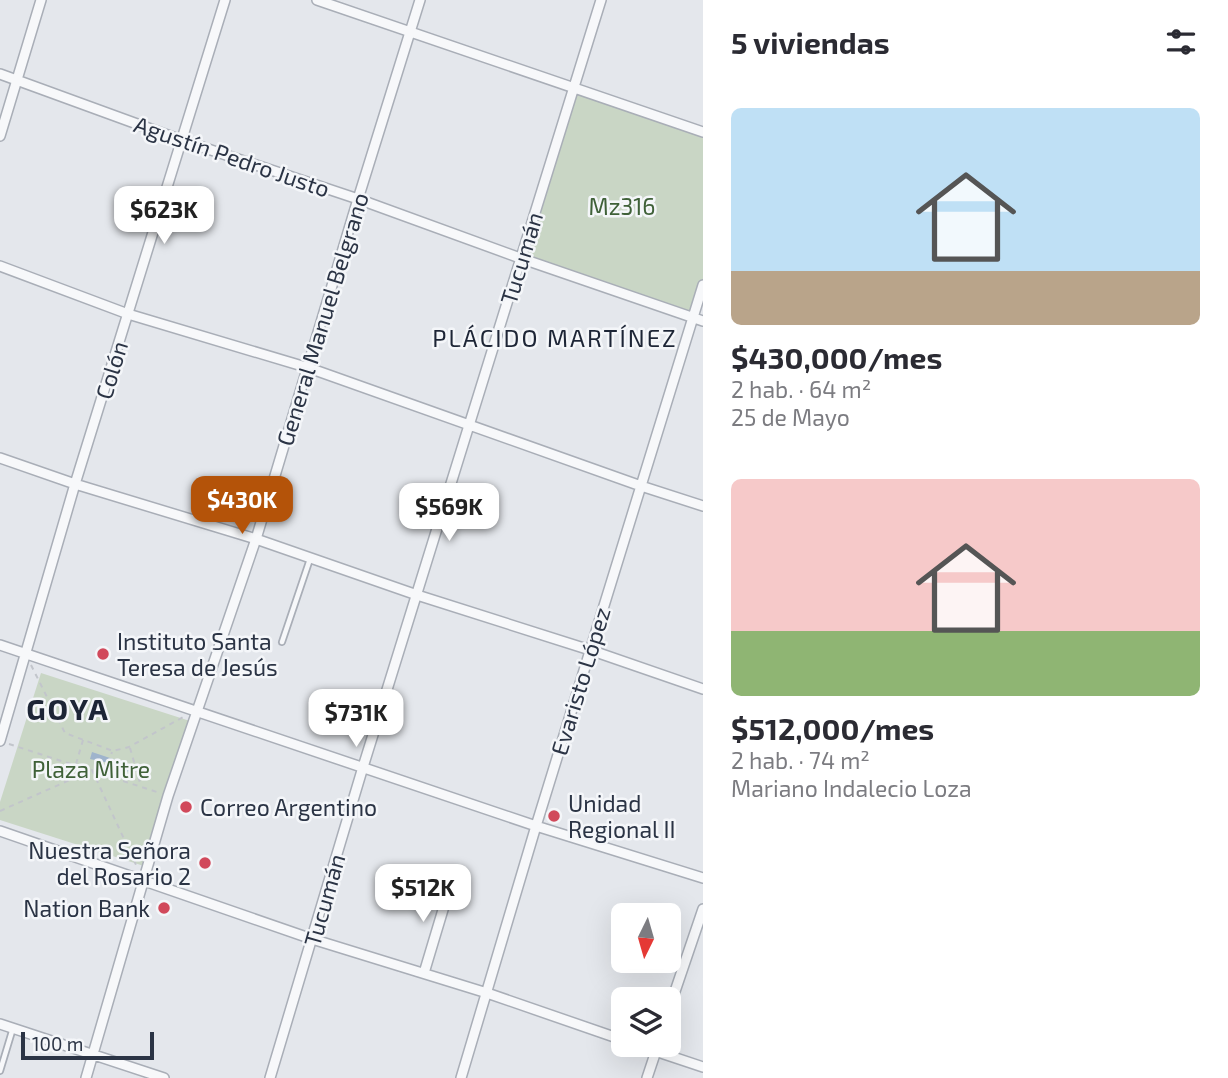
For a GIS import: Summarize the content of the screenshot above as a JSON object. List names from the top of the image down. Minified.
{"streets":{"street":["Agustín Pedro Justo","Tucumán","General Manuel Belgrano","Colón","Evaristo López"]},"crossings":[["Agustín Pedro Justo","Tucumán"],["Agustín Pedro Justo","General Manuel Belgrano"],["Agustín Pedro Justo","Colón"],["Agustín Pedro Justo","Evaristo López"]],"districts":["PLÁCIDO MARTÍNEZ","GOYA"],"parks":["Mz316","Plaza Mitre"],"places":["Instituto Santa Teresa de Jesús","Correo Argentino","Unidad Regional II","Nuestra Señora del Rosario 2","Nation Bank"],"scale_bar":"100 m","north":"bottom","page":{"heading":"5 viviendas","list":[{"name":"$430,000/mes","note":"2 hab. · 64 m² · 25 de Mayo"},{"name":"$512,000/mes","note":"2 hab. · 74 m² · Mariano Indalecio Loza"}],"price":["$623K","$430K","$569K","$731K","$512K"],"scale":"100 m"}}
